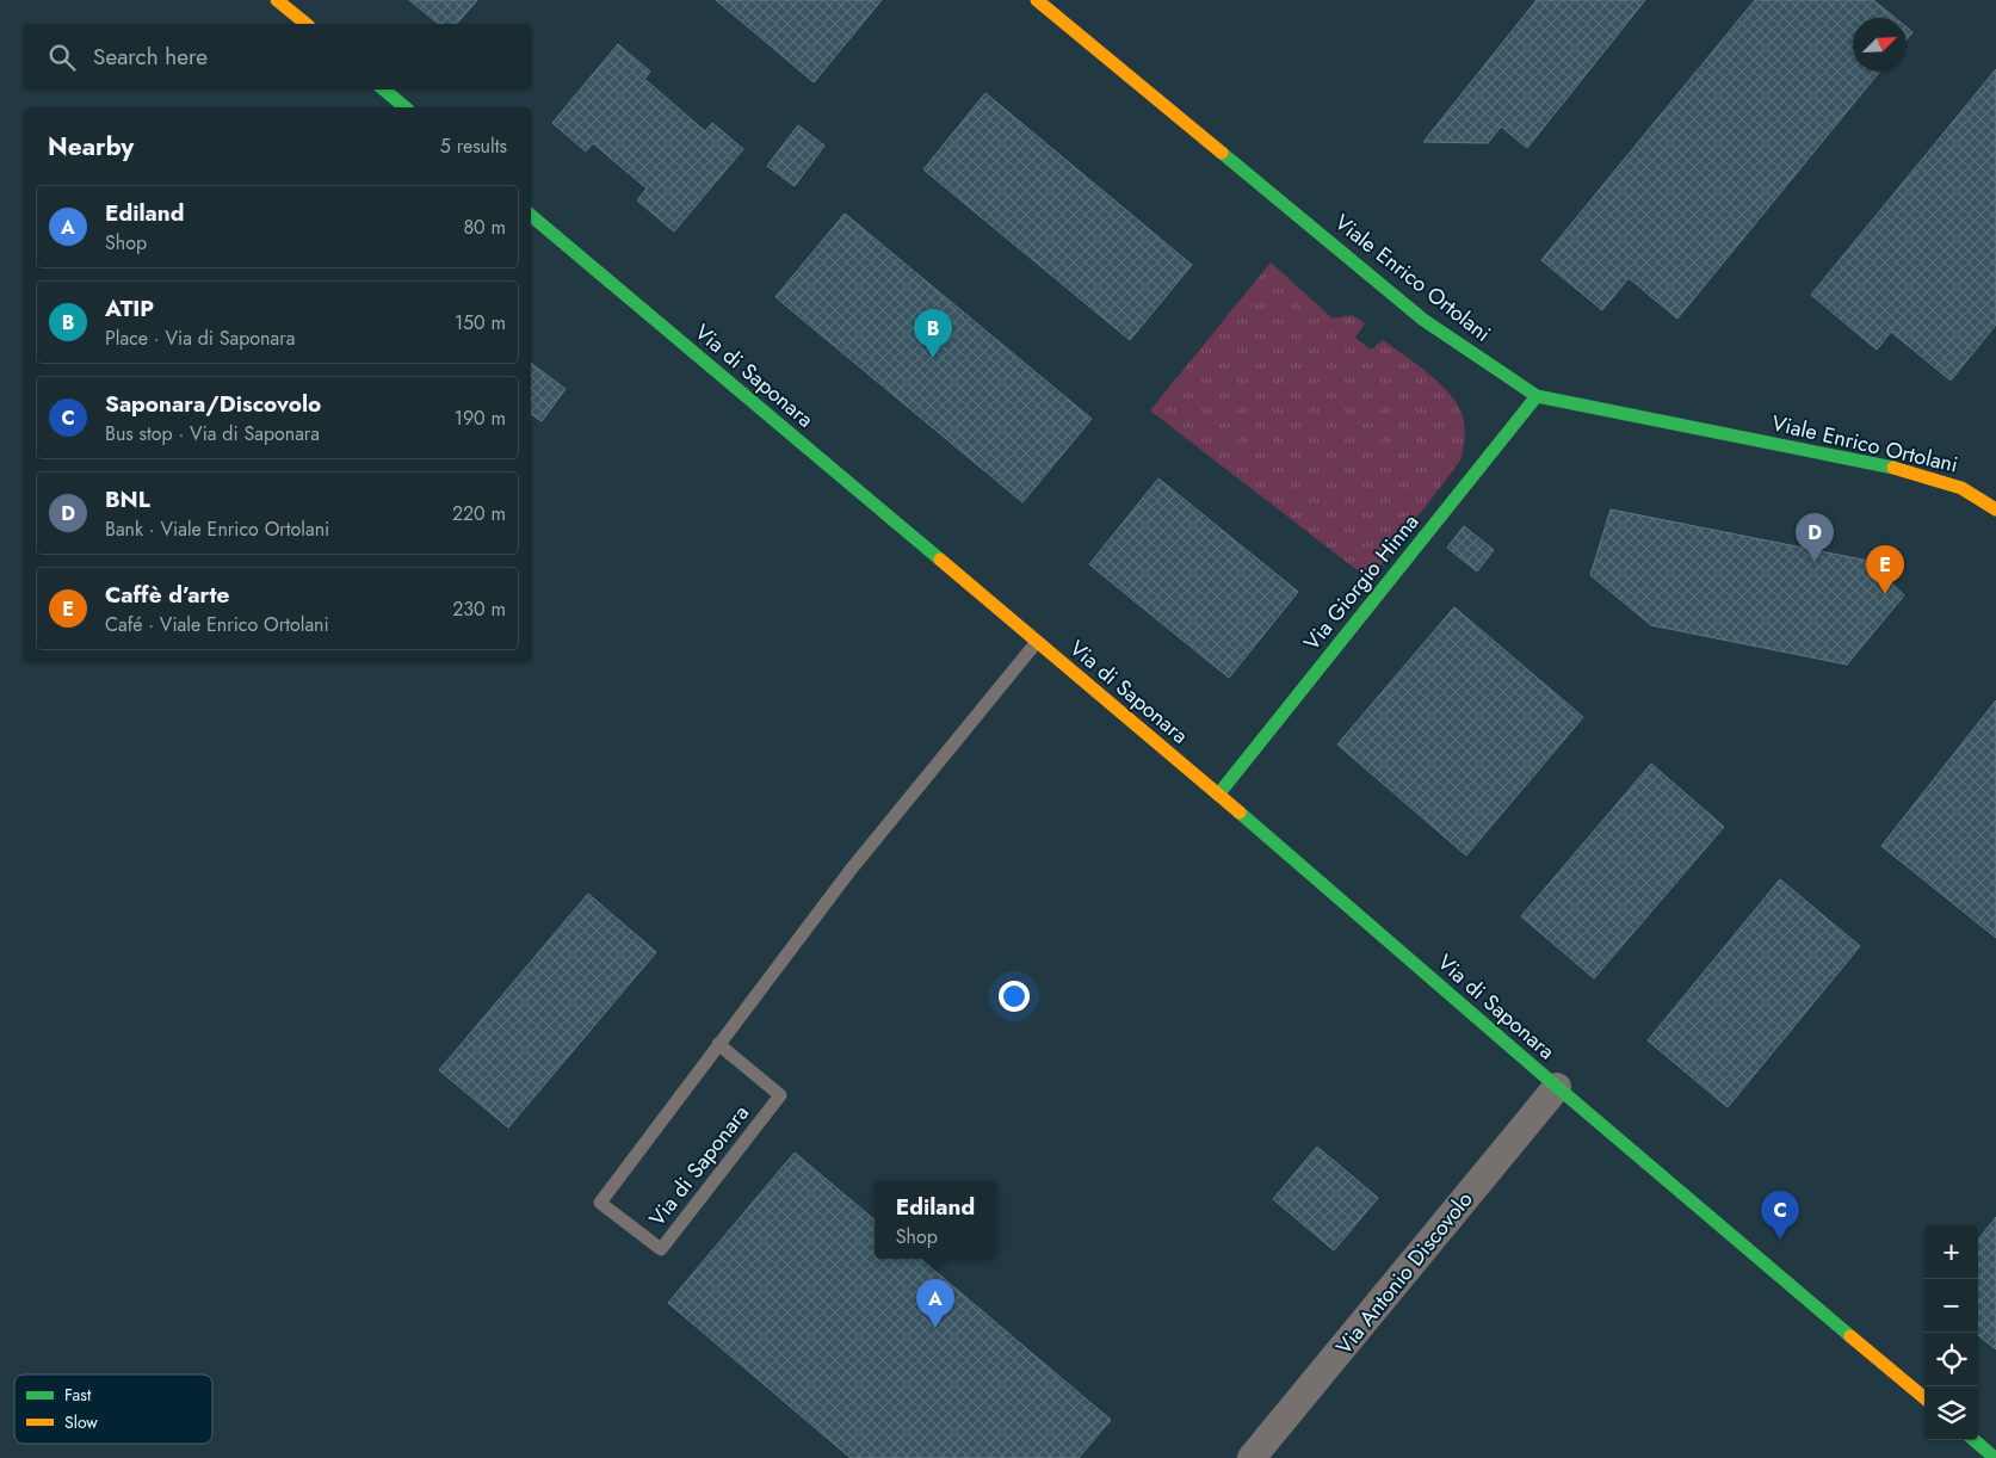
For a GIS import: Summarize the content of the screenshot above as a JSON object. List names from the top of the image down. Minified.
{"streets":{"street":["Viale Enrico Ortolani","Via di Saponara","Via Giorgio Hinna","Via Antonio Discovolo"]},"crossings":[["Viale Enrico Ortolani","Via Giorgio Hinna"],["Via di Saponara","Via Giorgio Hinna"],["Via di Saponara","Via Antonio Discovolo"]],"legend":["Fast","Slow"],"north":"top right","page":{"search":"Search here","heading":["Nearby","5 results"],"list":[{"mark":"A","name":"Ediland","note":"Shop","value":"80 m"},{"mark":"B","name":"ATIP","note":"Place · Via di Saponara","value":"150 m"},{"mark":"C","name":"Saponara/Discovolo","note":"Bus stop · Via di Saponara","value":"190 m"},{"mark":"D","name":"BNL","note":"Bank · Viale Enrico Ortolani","value":"220 m"},{"mark":"E","name":"Caffè d’arte","note":"Café · Viale Enrico Ortolani","value":"230 m"}],"pins":["B","D","E","C","A"],"popup":["Ediland","Shop"],"map_buttons":["+","−"]}}
